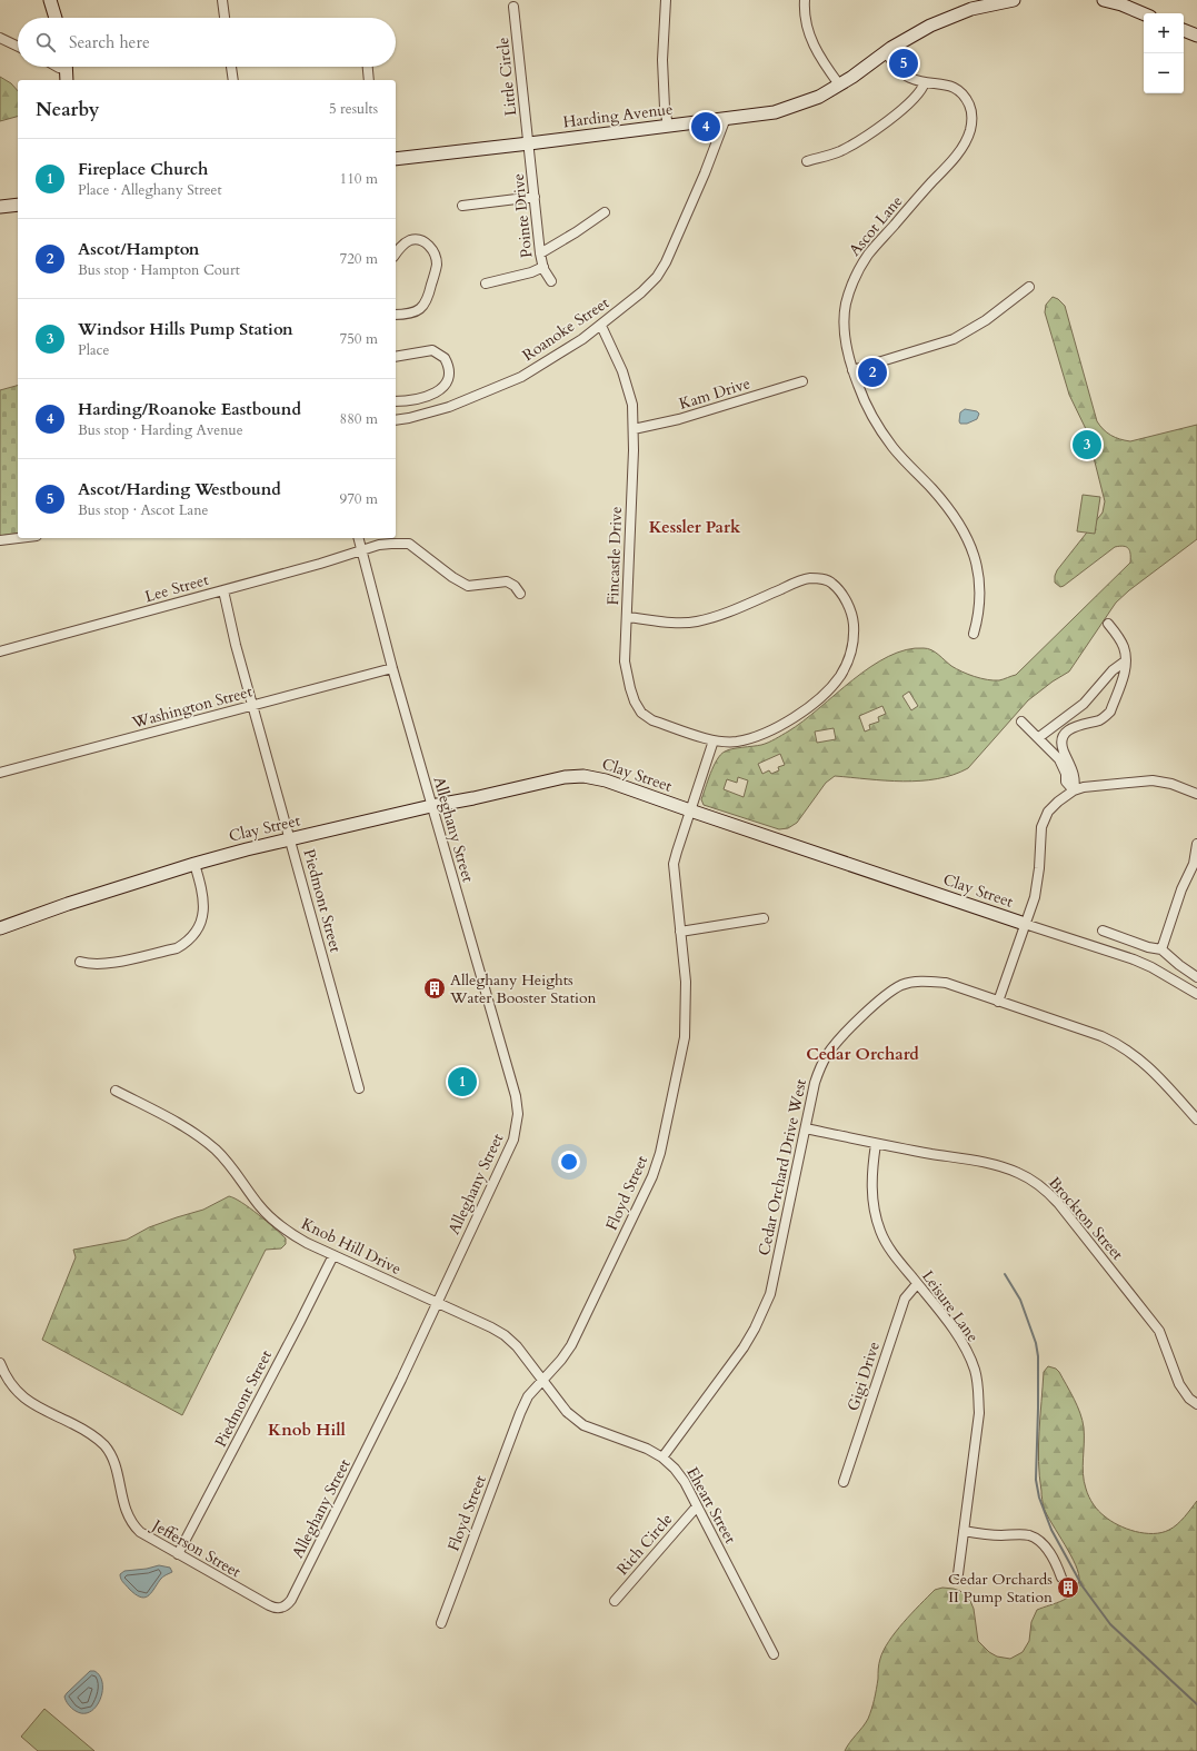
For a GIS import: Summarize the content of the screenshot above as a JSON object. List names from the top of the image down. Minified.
{"streets":{"street":["Little Circle","Harding Avenue","Pointe Drive","Ascot Lane","Roanoke Street","Kam Drive","Fincastle Drive","Lee Street","Washington Street","Clay Street","Alleghany Street","Piedmont Street","Cedar Orchard Drive West","Floyd Street","Brockton Street","Knob Hill Drive","Leisure Lane","Gigi Drive","Eheart Street","Rich Circle","Jefferson Street"]},"crossings":[["Little Circle","Harding Avenue"],["Little Circle","Pointe Drive"],["Harding Avenue","Pointe Drive"],["Harding Avenue","Ascot Lane"],["Harding Avenue","Roanoke Street"],["Roanoke Street","Fincastle Drive"],["Kam Drive","Fincastle Drive"],["Fincastle Drive","Floyd Street"],["Lee Street","Alleghany Street"],["Lee Street","Piedmont Street"],["Washington Street","Alleghany Street"],["Washington Street","Piedmont Street"],["Clay Street","Alleghany Street"],["Clay Street","Piedmont Street"],["Clay Street","Floyd Street"],["Alleghany Street","Knob Hill Drive"],["Alleghany Street","Eheart Street"],["Alleghany Street","Jefferson Street"],["Piedmont Street","Knob Hill Drive"],["Piedmont Street","Jefferson Street"],["Cedar Orchard Drive West","Brockton Street"],["Cedar Orchard Drive West","Eheart Street"],["Floyd Street","Eheart Street"],["Brockton Street","Leisure Lane"],["Knob Hill Drive","Eheart Street"],["Leisure Lane","Gigi Drive"],["Eheart Street","Rich Circle"]],"districts":["Kessler Park","Cedar Orchard","Knob Hill"],"places":{"building":["Alleghany Heights Water Booster Station","Cedar Orchards II Pump Station"]},"page":{"map_buttons":["+","−"],"search":"Search here","pins":["5","4","2","3","1"],"heading":["Nearby","5 results"],"list":[{"mark":"1","name":"Fireplace Church","note":"Place · Alleghany Street","value":"110 m"},{"mark":"2","name":"Ascot/Hampton","note":"Bus stop · Hampton Court","value":"720 m"},{"mark":"3","name":"Windsor Hills Pump Station","note":"Place","value":"750 m"},{"mark":"4","name":"Harding/Roanoke Eastbound","note":"Bus stop · Harding Avenue","value":"880 m"},{"mark":"5","name":"Ascot/Harding Westbound","note":"Bus stop · Ascot Lane","value":"970 m"}]}}
